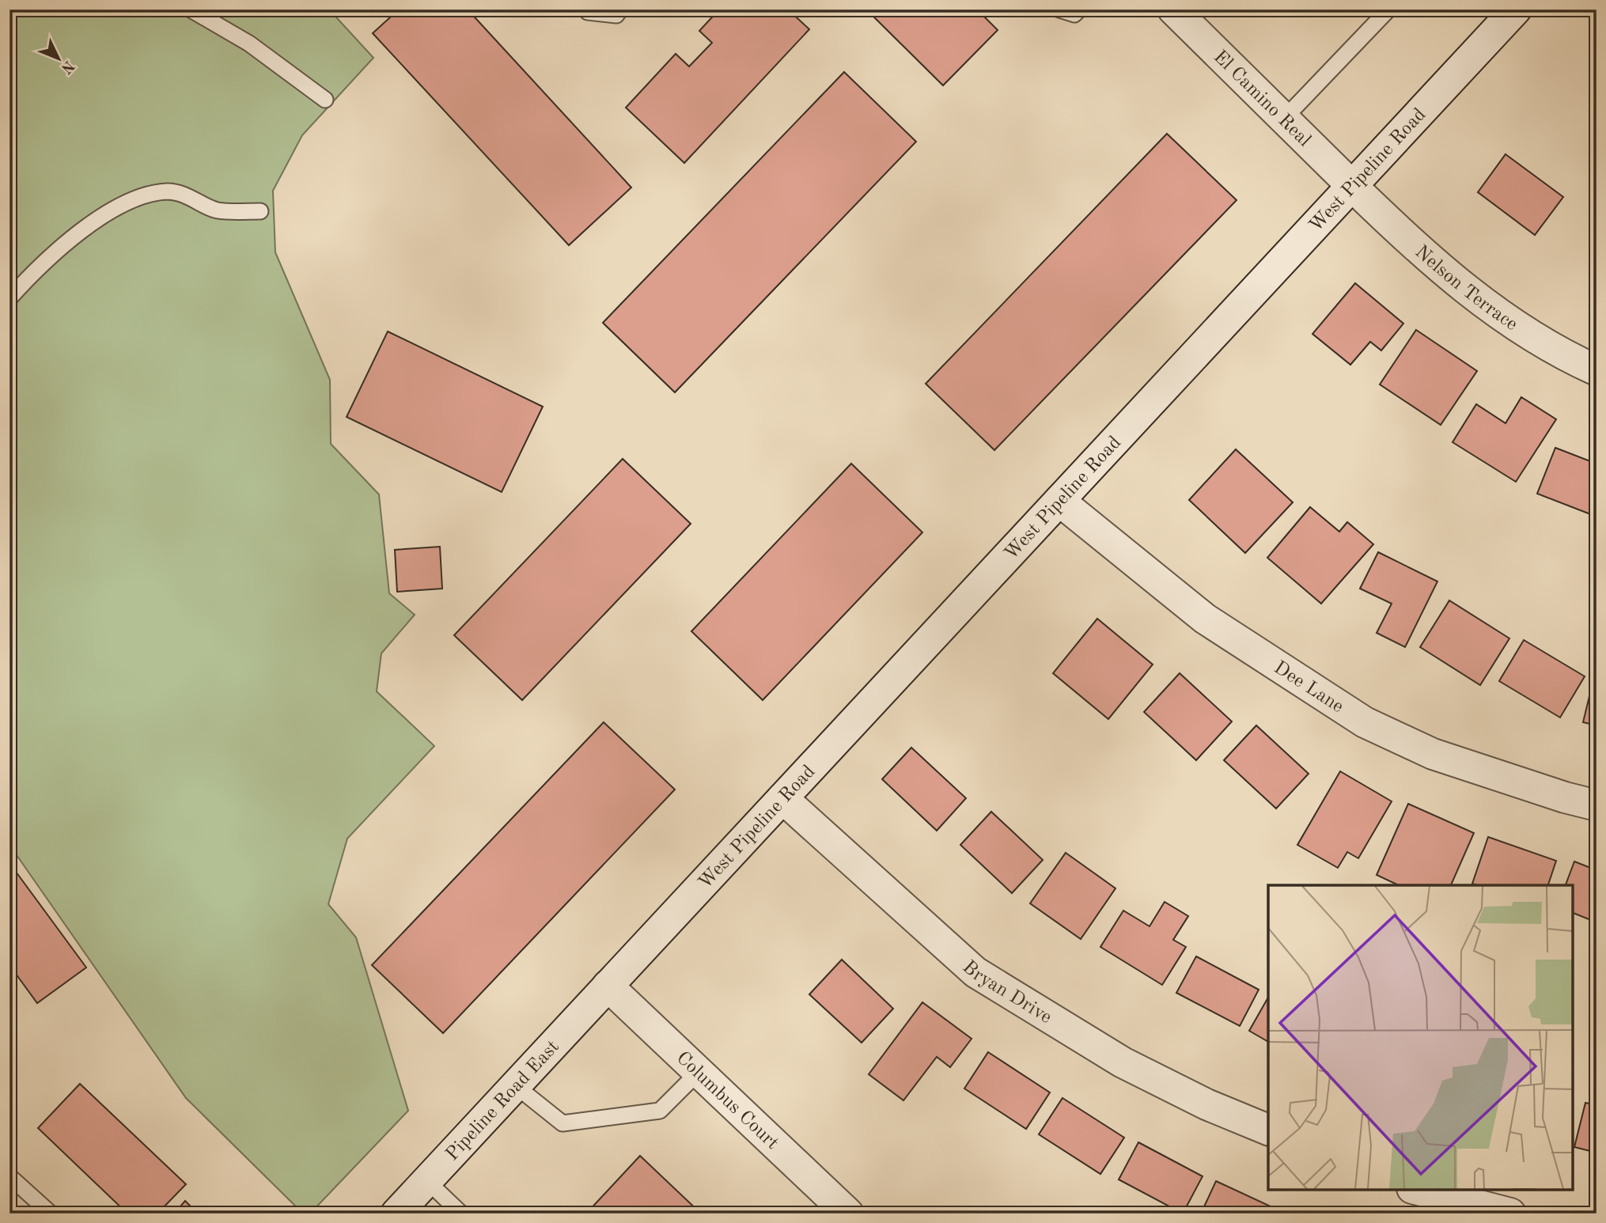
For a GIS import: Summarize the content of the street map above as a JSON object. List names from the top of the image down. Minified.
{"streets":{"street":["El Camino Real","West Pipeline Road","Nelson Terrace","Dee Lane","Bryan Drive","Pipeline Road East","Columbus Court"]},"crossings":[["El Camino Real","West Pipeline Road"],["El Camino Real","Nelson Terrace"],["West Pipeline Road","Nelson Terrace"],["West Pipeline Road","Dee Lane"],["West Pipeline Road","Bryan Drive"],["West Pipeline Road","Pipeline Road East"],["West Pipeline Road","Columbus Court"],["Pipeline Road East","Columbus Court"]],"north":"bottom right"}
